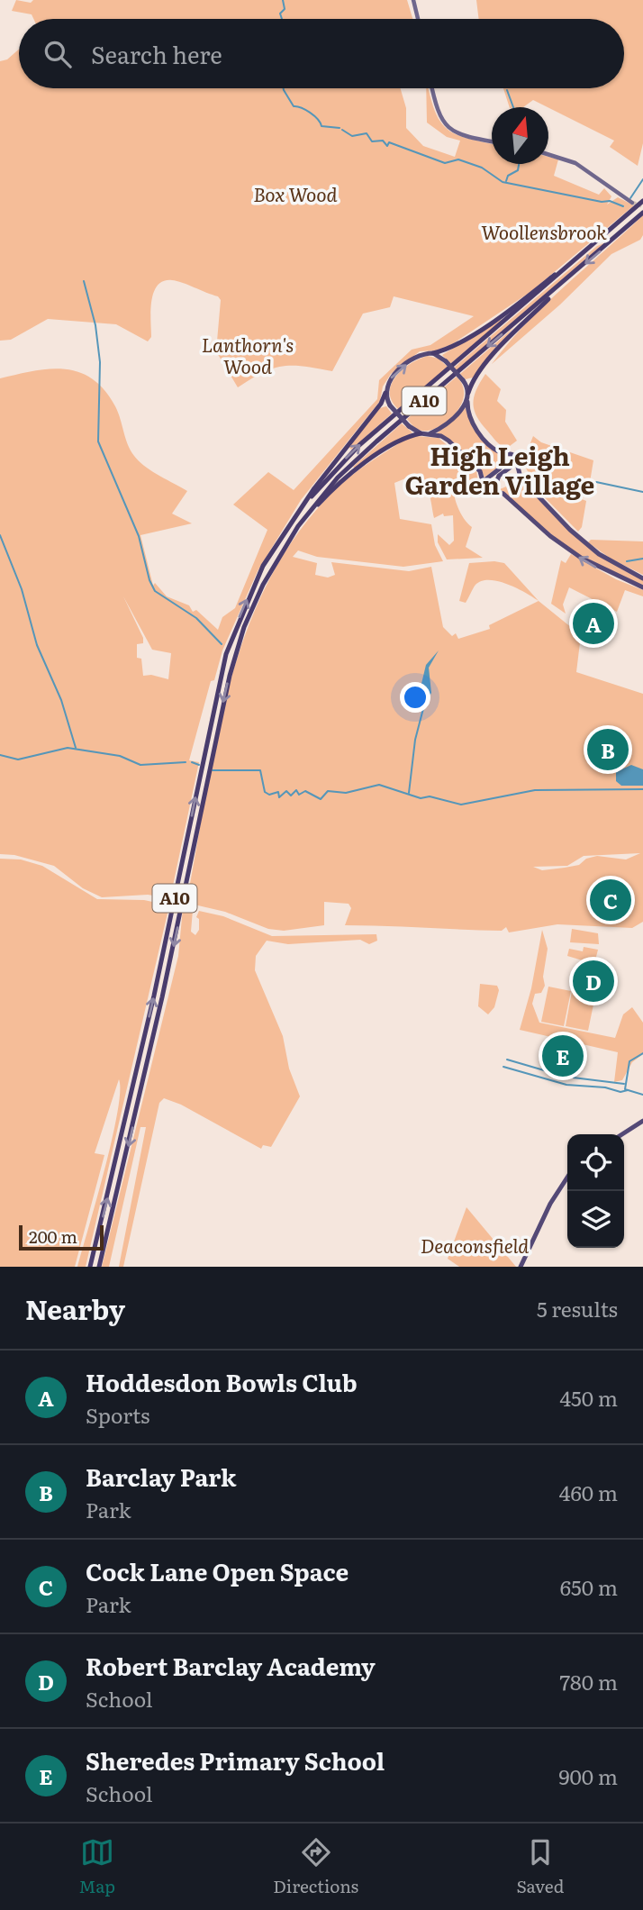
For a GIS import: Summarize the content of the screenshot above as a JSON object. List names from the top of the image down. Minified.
{"streets":{"highway":["A10"]},"districts":["High Leigh Garden Village"],"parks":["Box Wood","Woollensbrook","Lanthorn's Wood","Deaconsfield"],"scale_bar":"200 m","north":"top","page":{"search":"Search here","pins":["A","B","C","D","E"],"scale":"200 m","heading":["Nearby","5 results"],"list":[{"mark":"A","name":"Hoddesdon Bowls Club","note":"Sports","value":"450 m"},{"mark":"B","name":"Barclay Park","note":"Park","value":"460 m"},{"mark":"C","name":"Cock Lane Open Space","note":"Park","value":"650 m"},{"mark":"D","name":"Robert Barclay Academy","note":"School","value":"780 m"},{"mark":"E","name":"Sheredes Primary School","note":"School","value":"900 m"}],"nav":["Map","Directions","Saved"]}}
